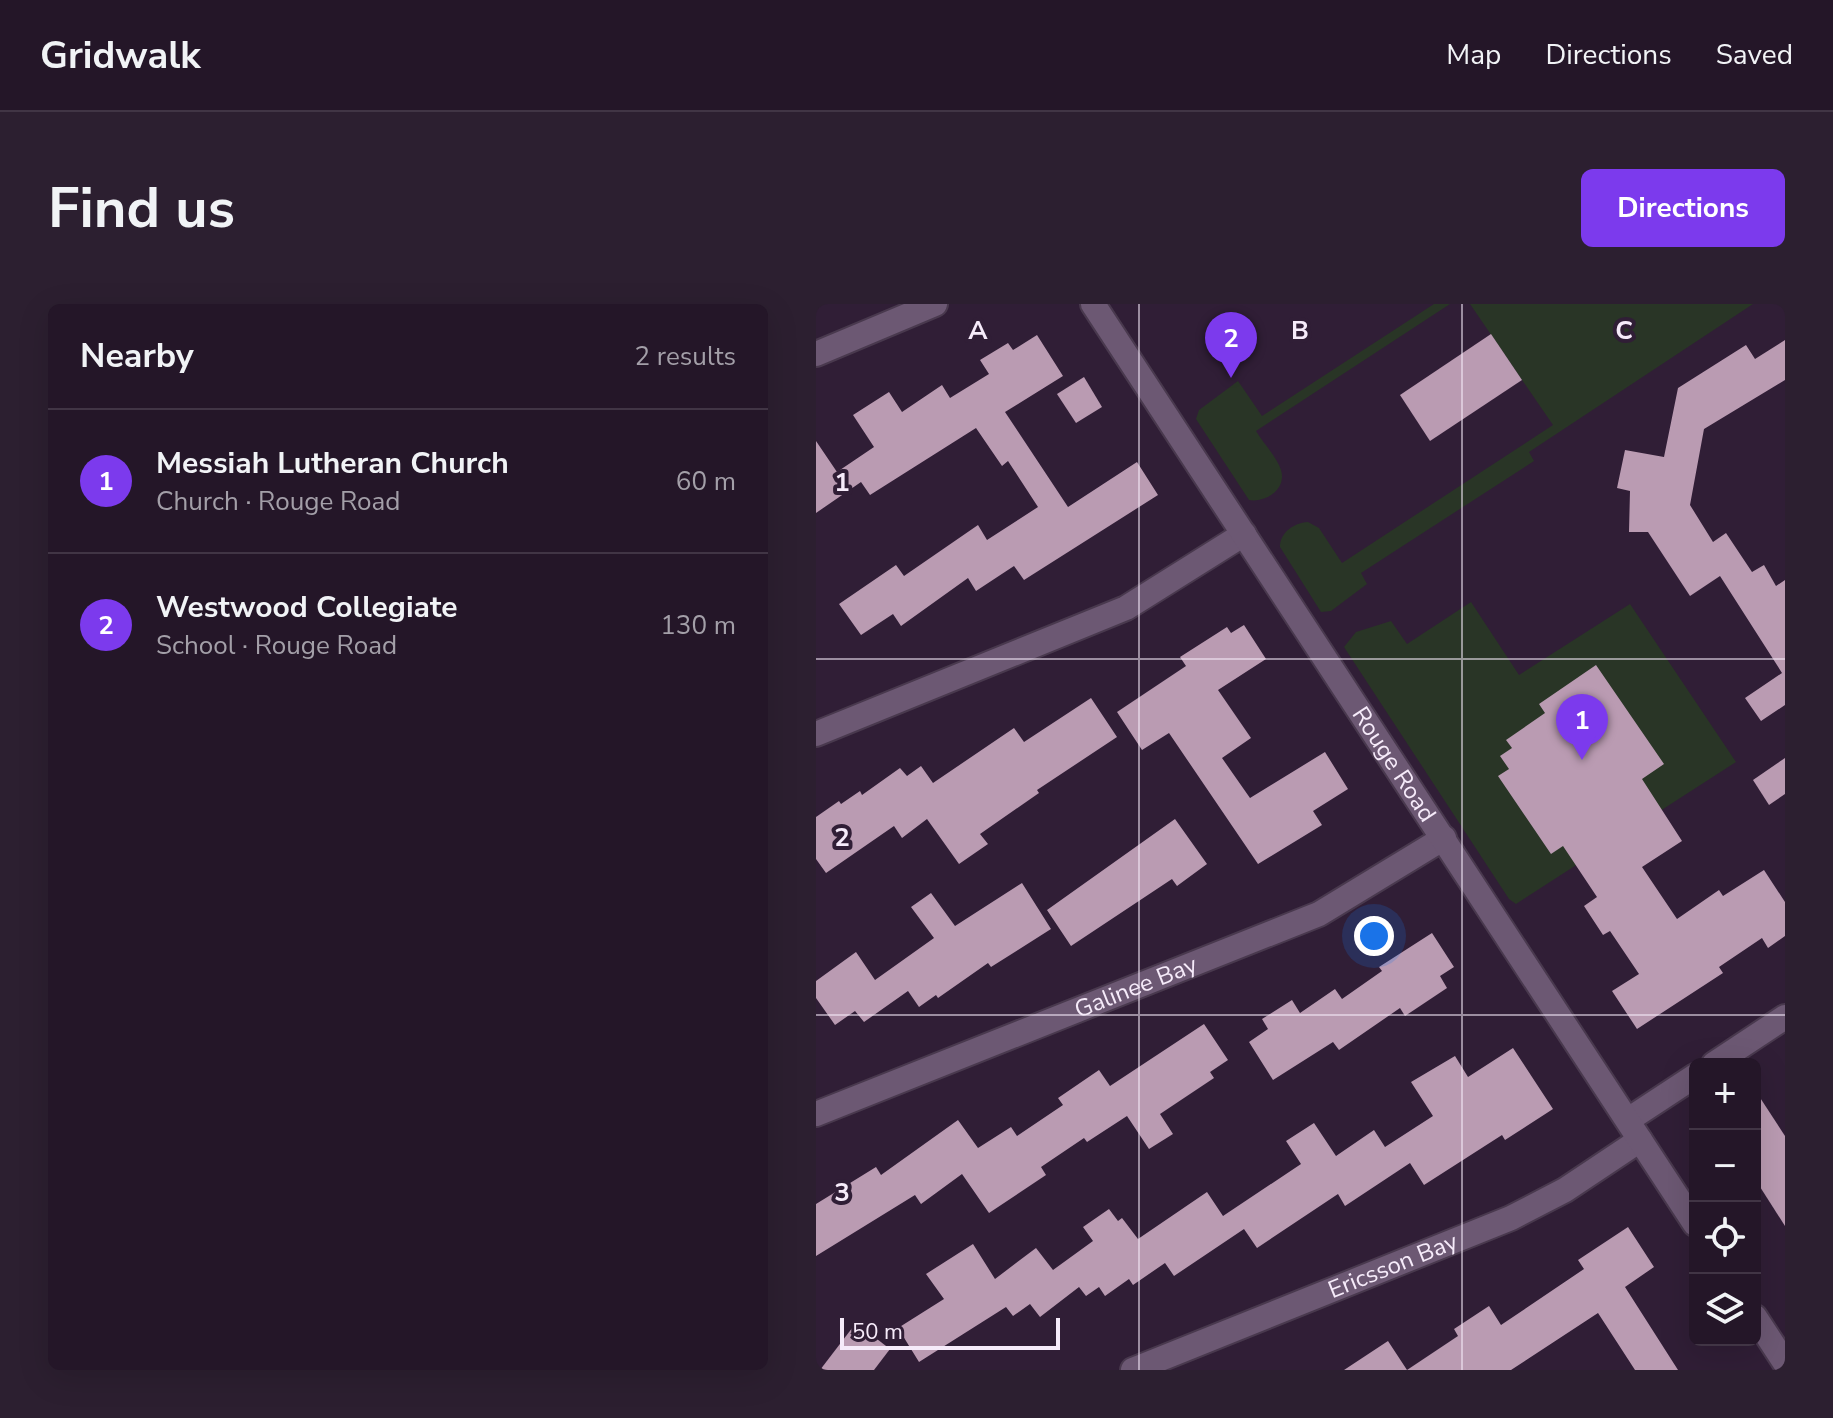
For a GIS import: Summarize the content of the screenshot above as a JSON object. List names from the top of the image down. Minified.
{"streets":{"street":["Rouge Road","Galinee Bay","Ericsson Bay"]},"crossings":[["Rouge Road","Galinee Bay"],["Rouge Road","Ericsson Bay"]],"scale_bar":"50 m","page":{"header":"Gridwalk","nav":["Map","Directions","Saved"],"buttons":"Directions","title":"Find us","heading":["Nearby","2 results"],"pins":["2","1"],"list":[{"mark":"1","name":"Messiah Lutheran Church","note":"Church · Rouge Road","value":"60 m"},{"mark":"2","name":"Westwood Collegiate","note":"School · Rouge Road","value":"130 m"}],"map_buttons":["+","−"],"scale":"50 m"},"grid":{"columns":["A","B","C"],"rows":["1","2","3"]}}
